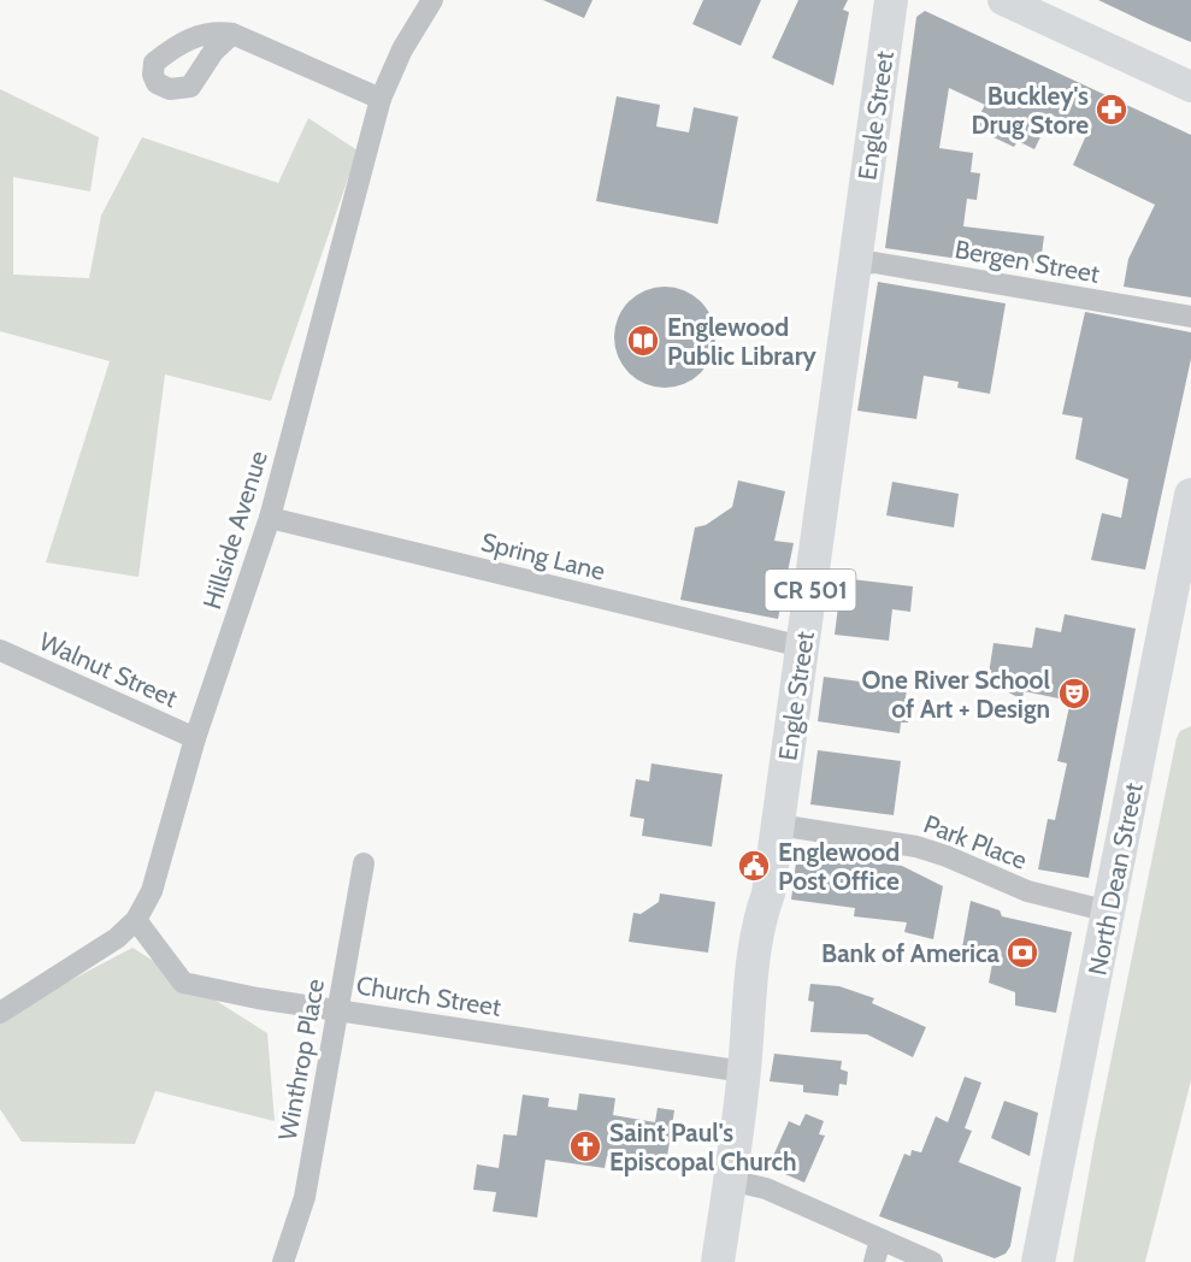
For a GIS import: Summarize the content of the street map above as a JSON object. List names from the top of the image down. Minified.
{"streets":{"main road":["Engle Street","CR 501","North Dean Street"],"street":["Bergen Street","Hillside Avenue","Spring Lane","Walnut Street","Park Place","Church Street","Winthrop Place"]},"crossings":[["Engle Street","Bergen Street"],["Engle Street","Spring Lane"],["Engle Street","Park Place"],["Engle Street","Church Street"],["Hillside Avenue","Spring Lane"],["Hillside Avenue","Walnut Street"],["Hillside Avenue","Church Street"],["Park Place","North Dean Street"],["Church Street","Winthrop Place"]],"places":{"pharmacy":["Buckley's Drug Store"],"library":["Englewood Public Library"],"theatre":["One River School of Art + Design"],"public building":["Englewood Post Office"],"bank":["Bank of America"],"church":["Saint Paul's Episcopal Church"]}}
